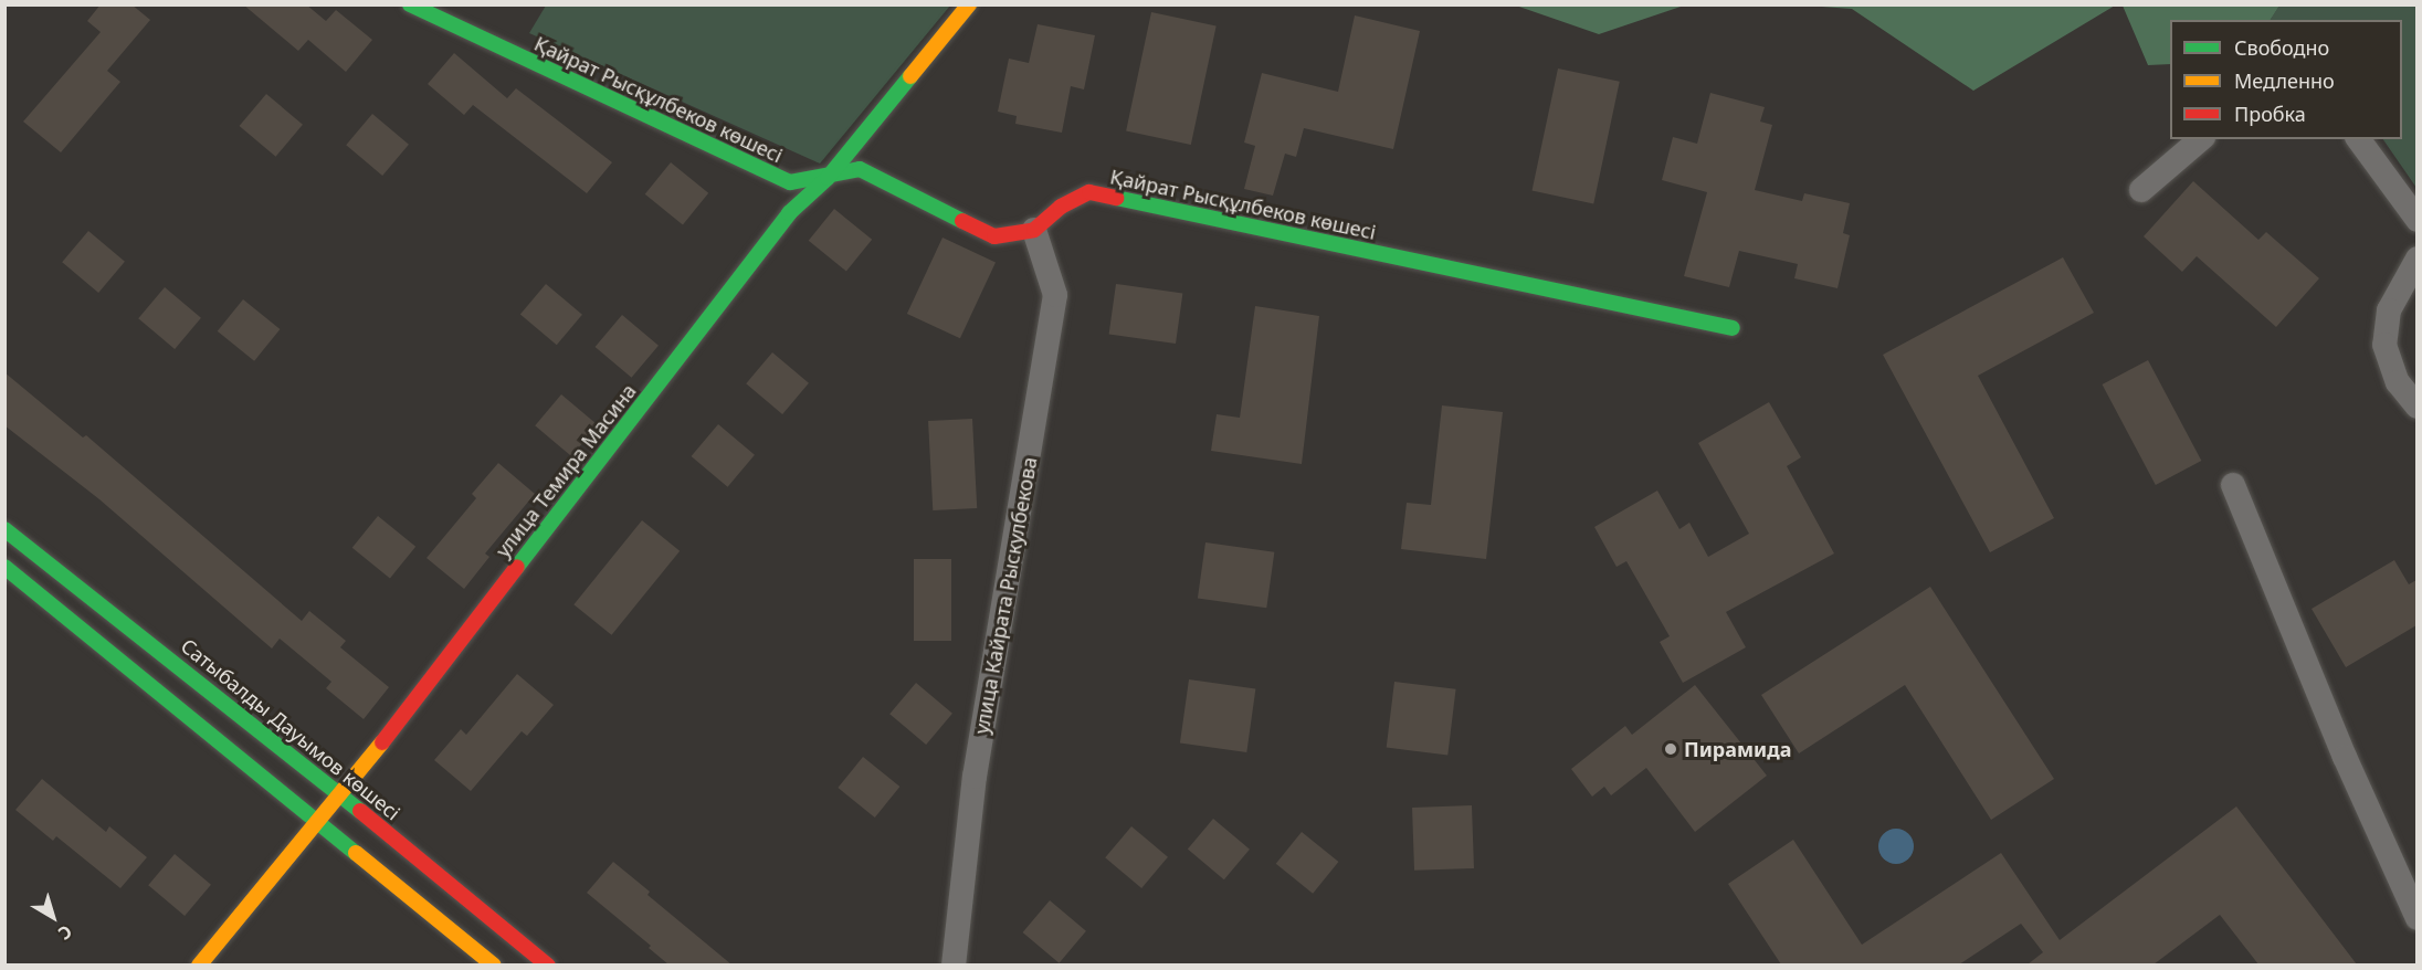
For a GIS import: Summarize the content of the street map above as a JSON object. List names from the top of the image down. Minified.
{"streets":{"street":["Қайрат Рысқұлбеков көшесі","улица Темира Масина","улица Кайрата Рыскулбекова","Сатыбалды Дауымов көшесі"]},"crossings":[["Қайрат Рысқұлбеков көшесі","улица Темира Масина"],["Қайрат Рысқұлбеков көшесі","улица Кайрата Рыскулбекова"],["улица Темира Масина","Сатыбалды Дауымов көшесі"]],"places":["Пирамида"],"legend":["Свободно","Медленно","Пробка"],"north":"bottom right"}
